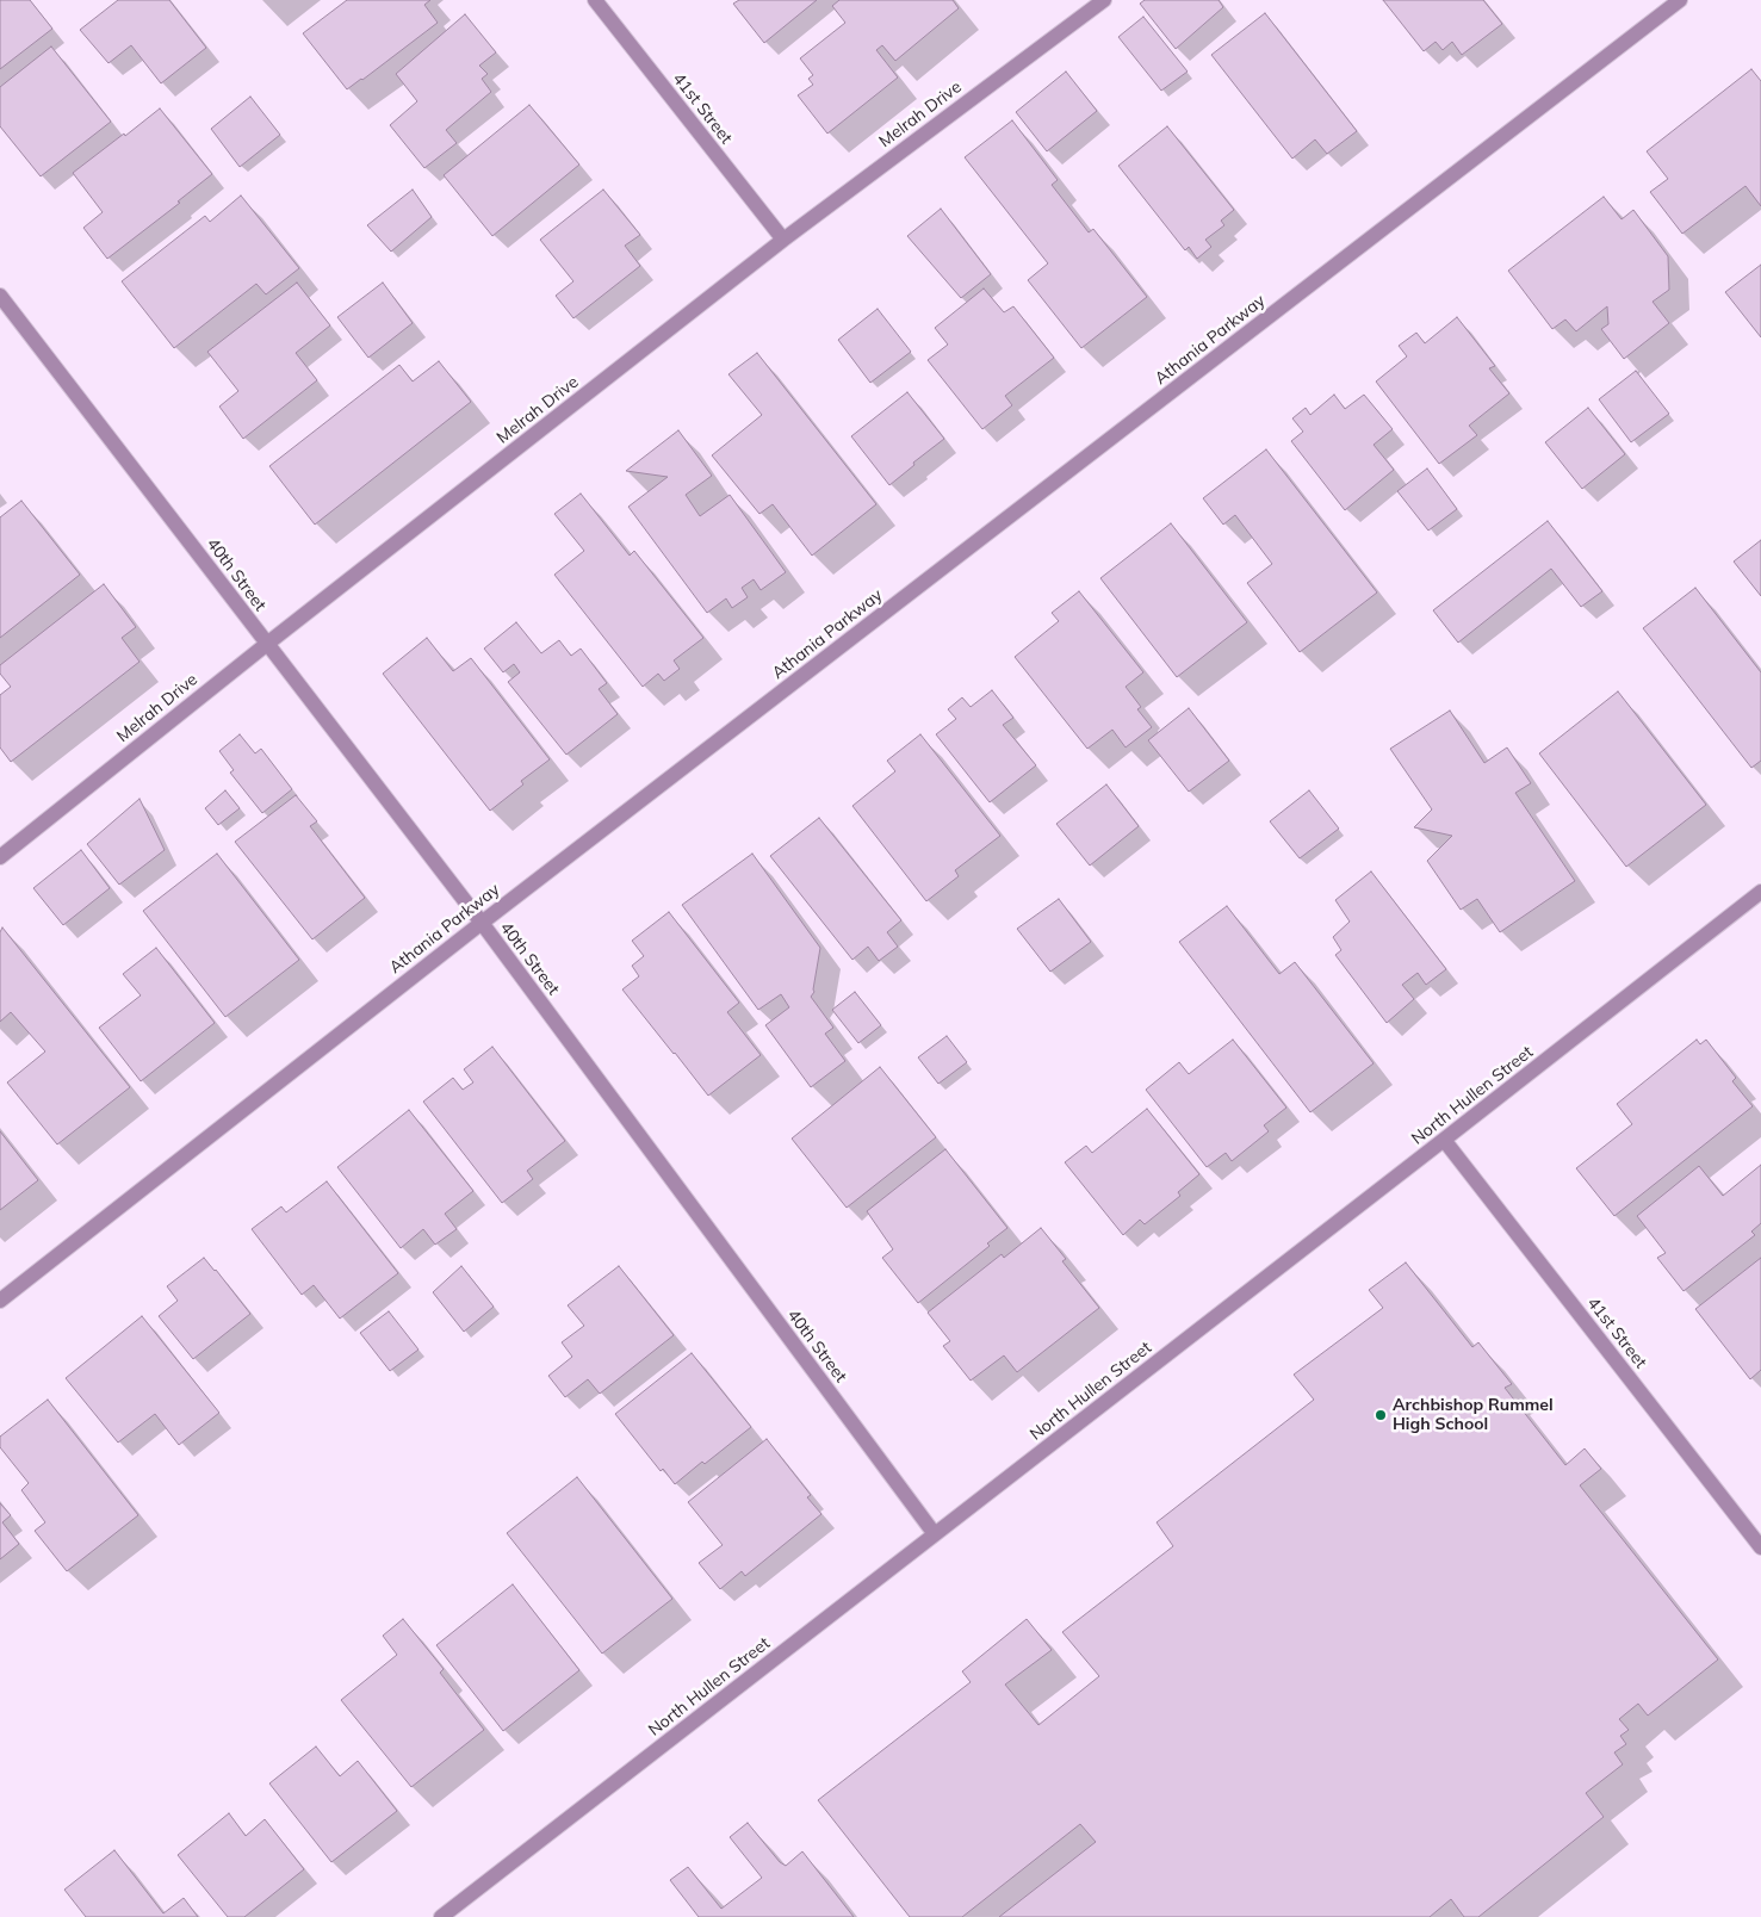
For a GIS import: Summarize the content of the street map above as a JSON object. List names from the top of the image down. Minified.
{"streets":{"street":["41st Street","Melrah Drive","Athania Parkway","40th Street","North Hullen Street"]},"crossings":[["41st Street","Melrah Drive"],["41st Street","North Hullen Street"],["Melrah Drive","40th Street"],["Athania Parkway","40th Street"],["40th Street","North Hullen Street"]],"places":["Archbishop Rummel High School"]}
